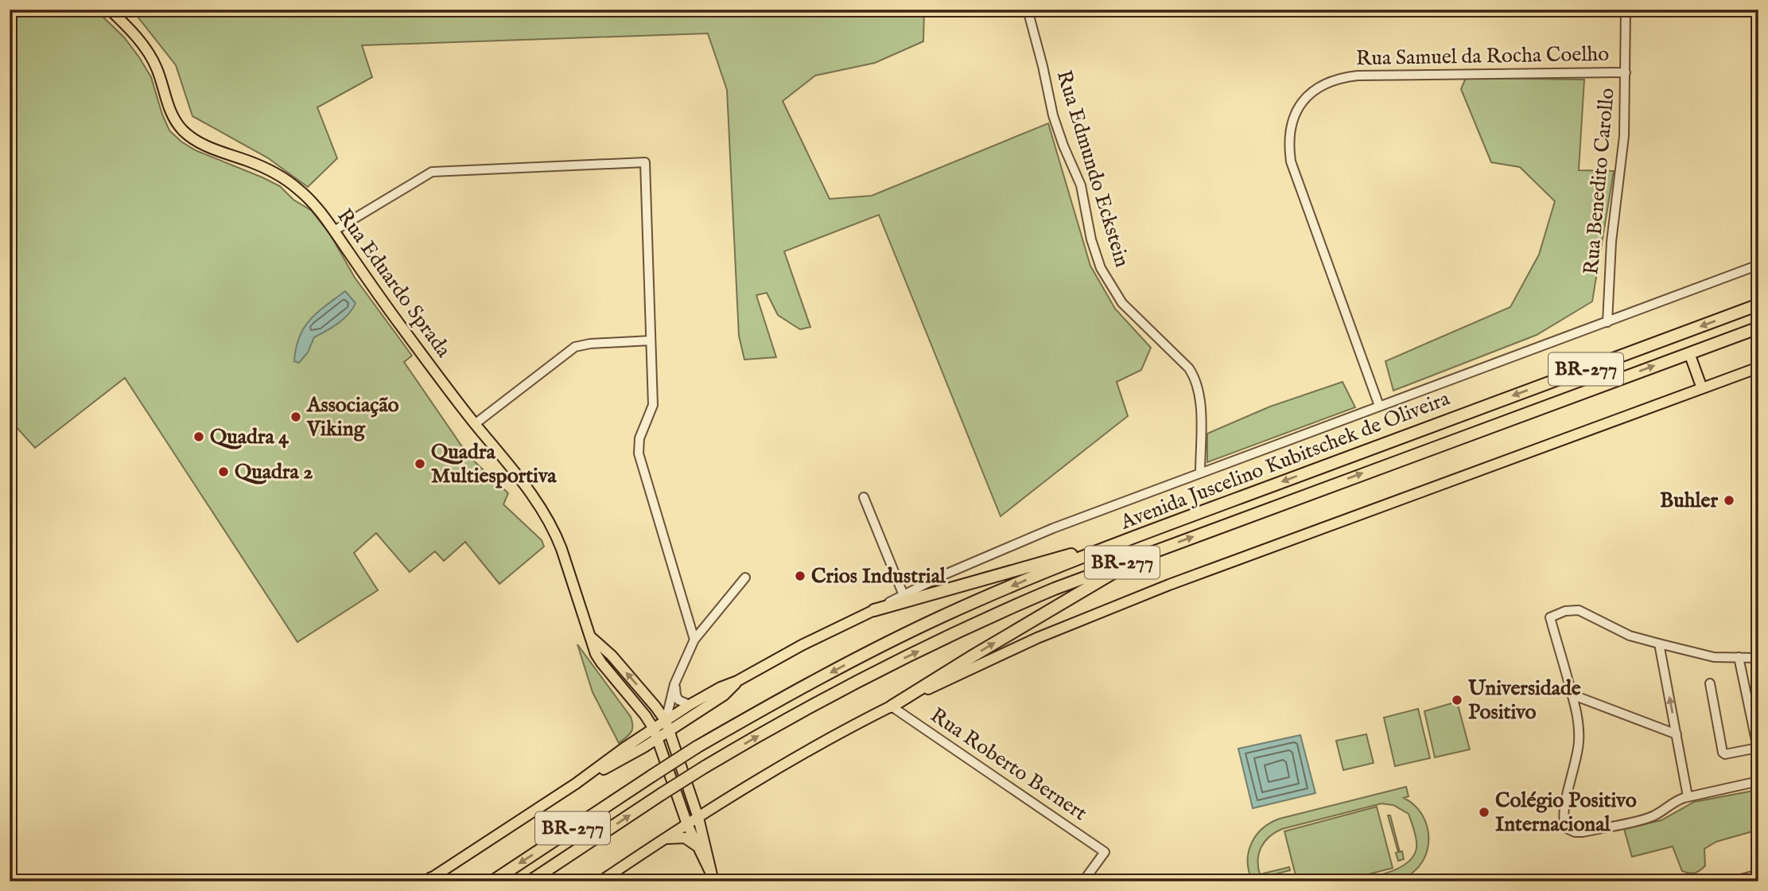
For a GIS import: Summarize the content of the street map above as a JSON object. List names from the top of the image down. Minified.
{"streets":{"highway":["BR-277","Avenida Juscelino Kubitschek de Oliveira"],"main road":["Rua Eduardo Sprada"],"street":["Rua Samuel da Rocha Coelho","Rua Edmundo Eckstein","Rua Benedito Carollo","Rua Roberto Bernert"]},"crossings":[["Rua Samuel da Rocha Coelho","Rua Benedito Carollo"]],"places":["Associação Viking","Quadra 4","Quadra Multiesportiva","Quadra 2","Buhler","Crios Industrial","Universidade Positivo","Colégio Positivo Internacional"]}
